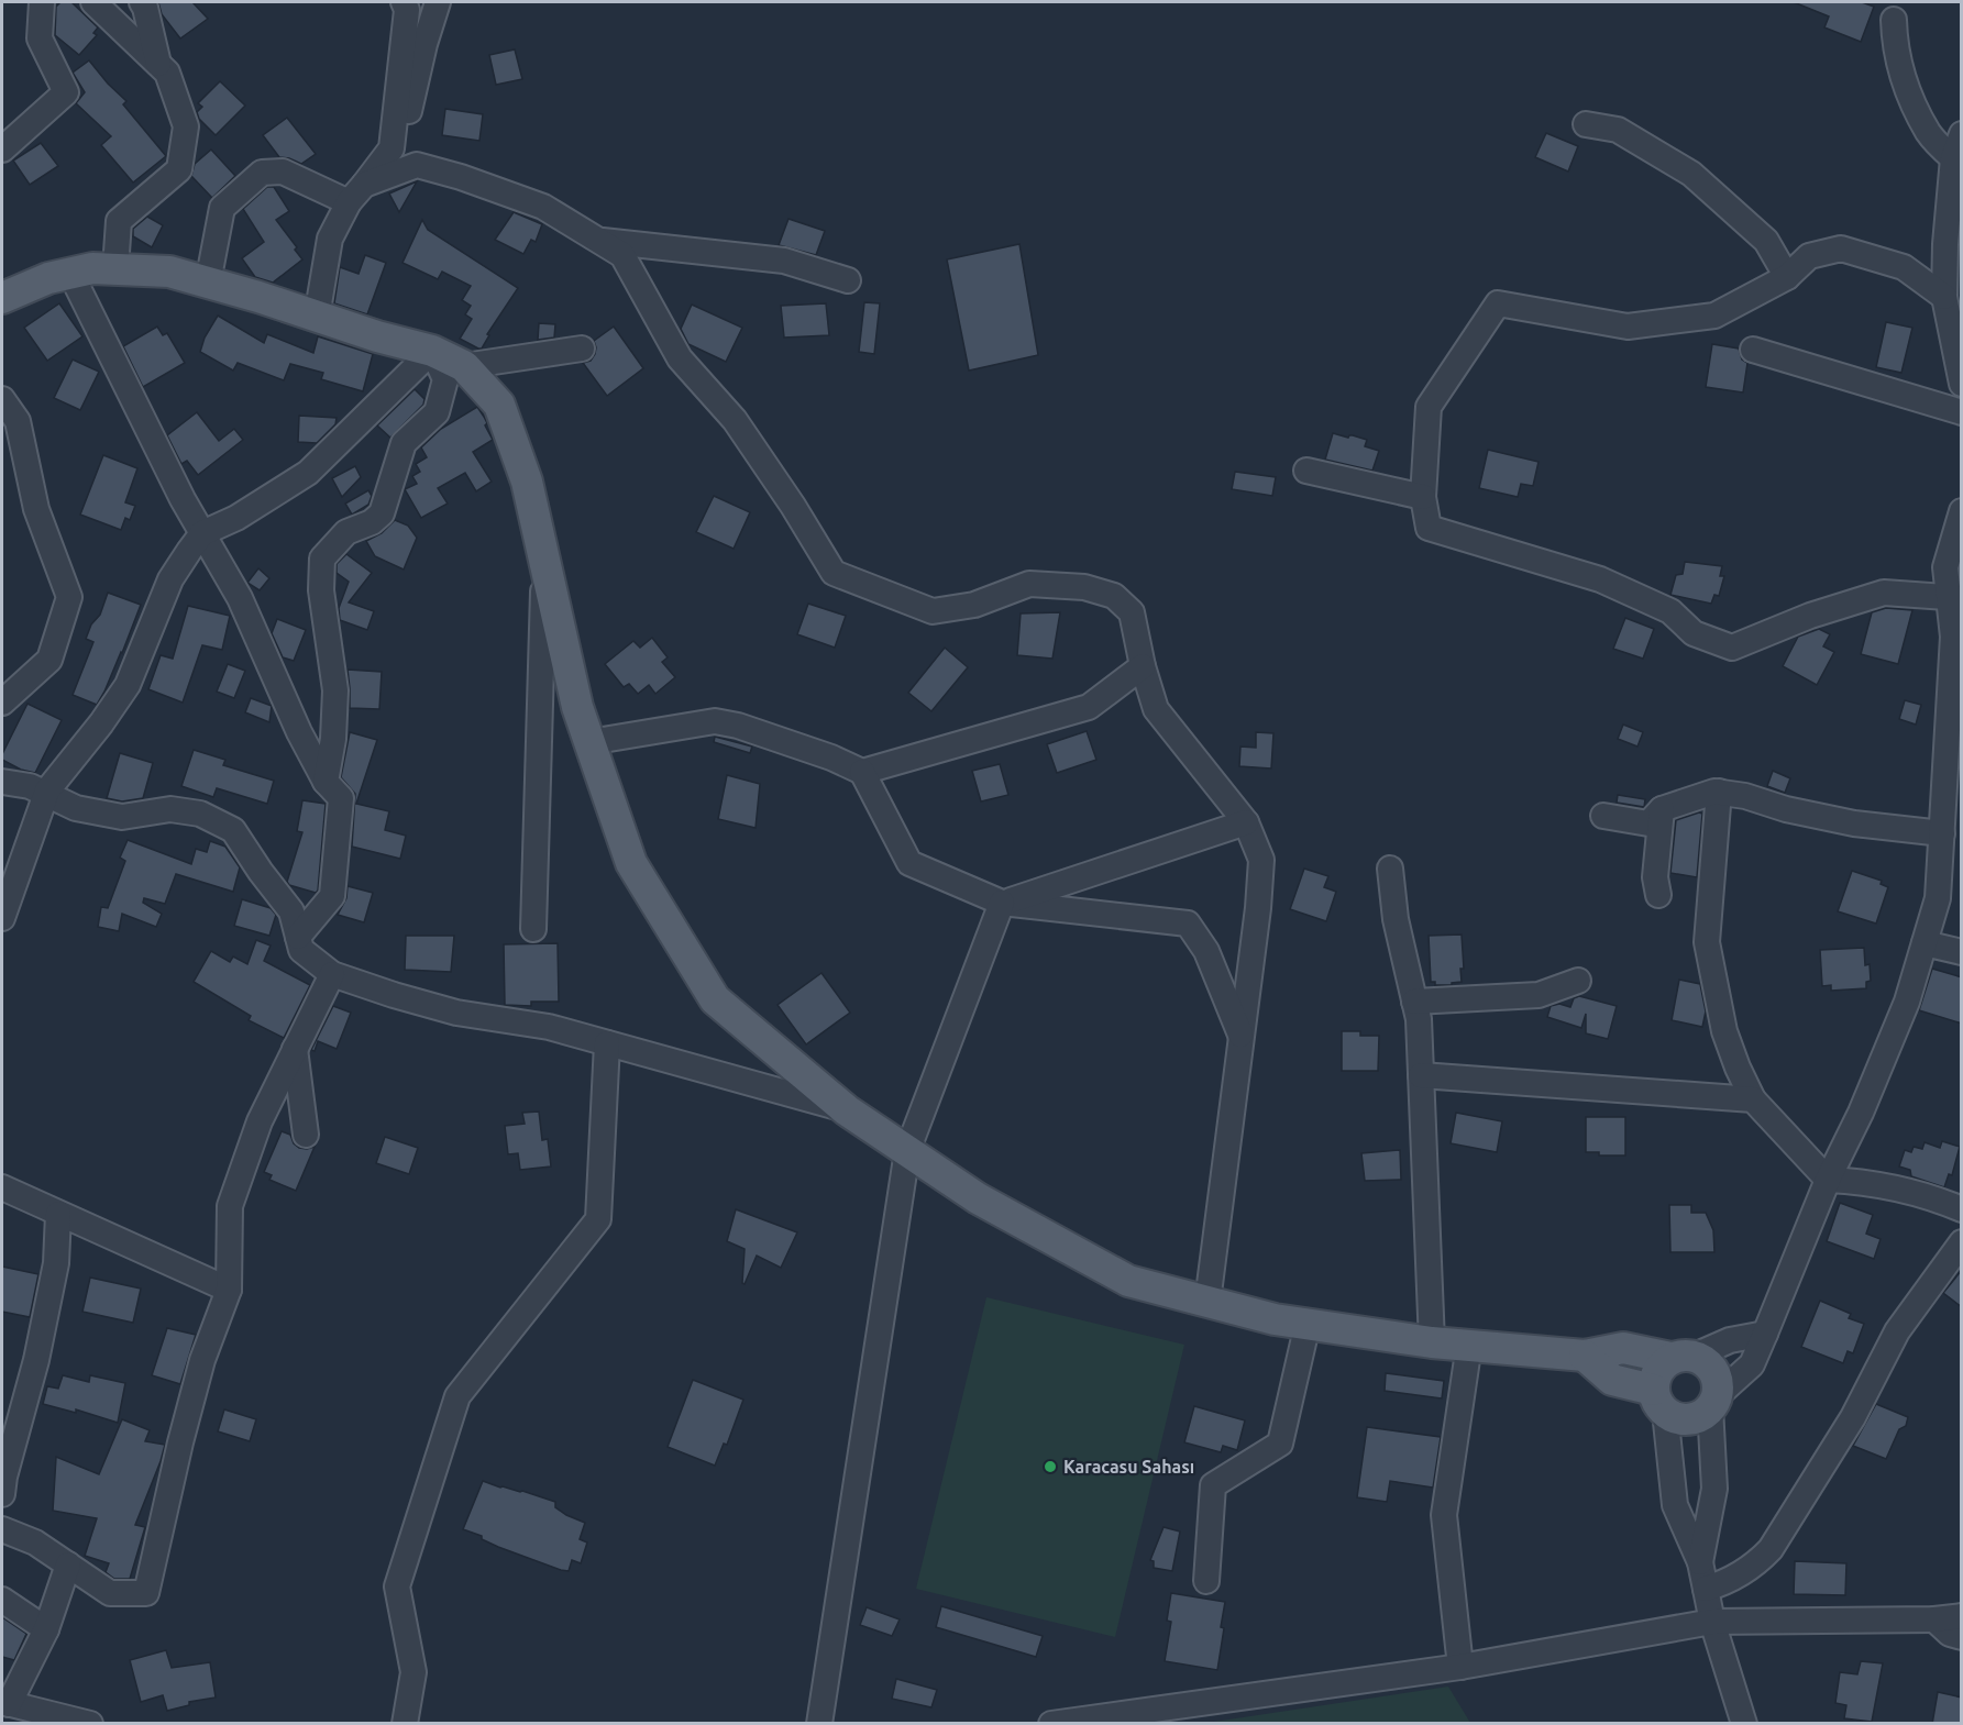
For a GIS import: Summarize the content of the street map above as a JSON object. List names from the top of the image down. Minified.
{"places":["Karacasu Sahası"]}
